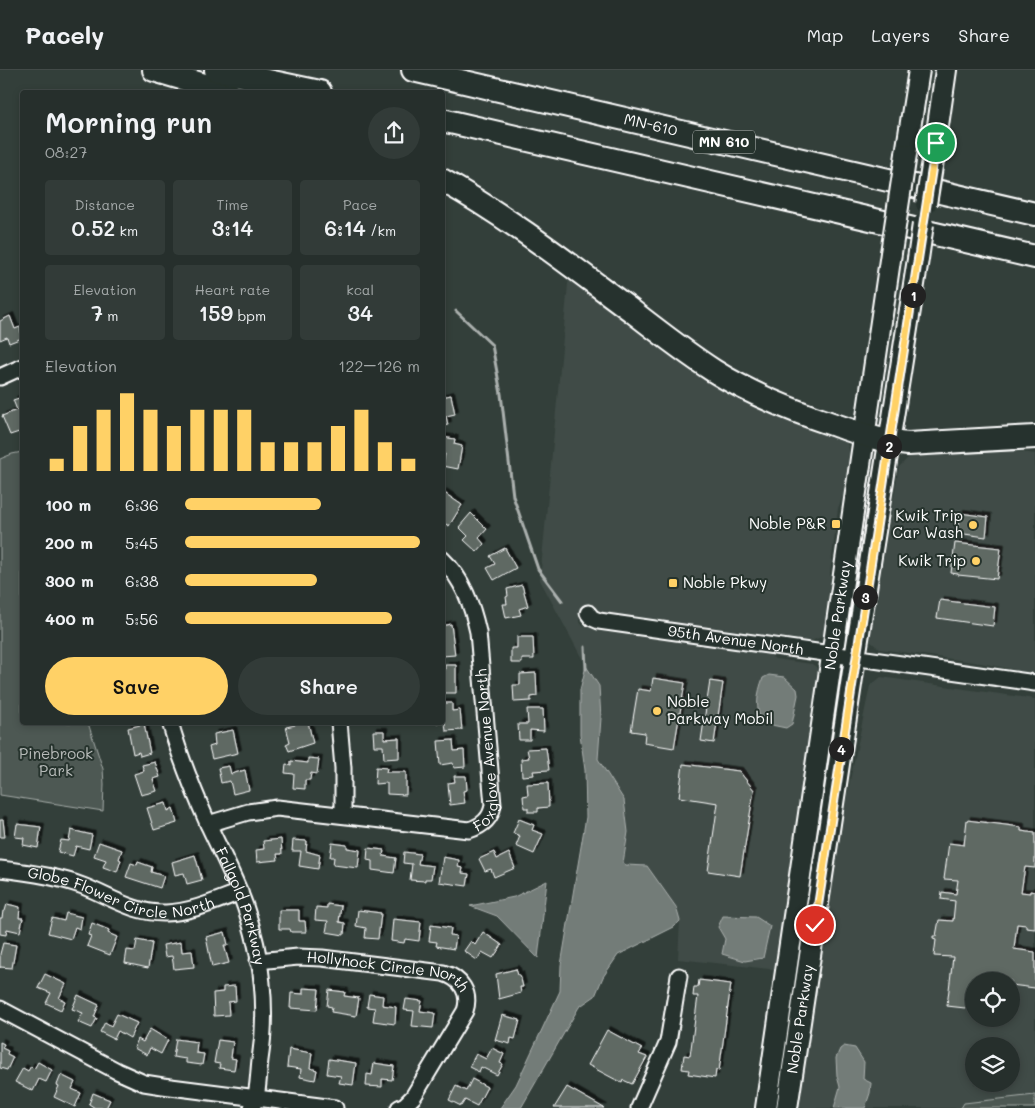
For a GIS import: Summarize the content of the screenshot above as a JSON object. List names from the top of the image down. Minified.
{"streets":{"highway":["MN-610","MN 610"],"main road":["Noble Parkway"],"street":["95th Avenue North","Foxglove Avenue North","Globe Flower Circle North","Fallgold Parkway","Hollyhock Circle North"]},"crossings":[["Noble Parkway","95th Avenue North"],["Foxglove Avenue North","Fallgold Parkway"],["Globe Flower Circle North","Fallgold Parkway"],["Fallgold Parkway","Hollyhock Circle North"]],"parks":["Pinebrook Park"],"places":{"transit":["Noble P&R","Noble Pkwy"],"other":["Kwik Trip Car Wash","Kwik Trip","Noble Parkway Mobil"]},"page":{"header":"Pacely","nav":["Map","Layers","Share"],"heading":["Morning run","08:27"],"stats":[["Distance","0.52 km"],["Time","3:14"],["Pace","6:14 /km"],["Elevation","7 m"],["Heart rate","159 bpm"],["kcal","34"]],"pins":["1","2","3","4"],"chart":["Elevation","122–126 m"],"list":[{"name":"100 m","note":"6:36"},{"name":"200 m","note":"5:45"},{"name":"300 m","note":"6:38"},{"name":"400 m","note":"5:56"}],"buttons":["Save","Share"]}}
